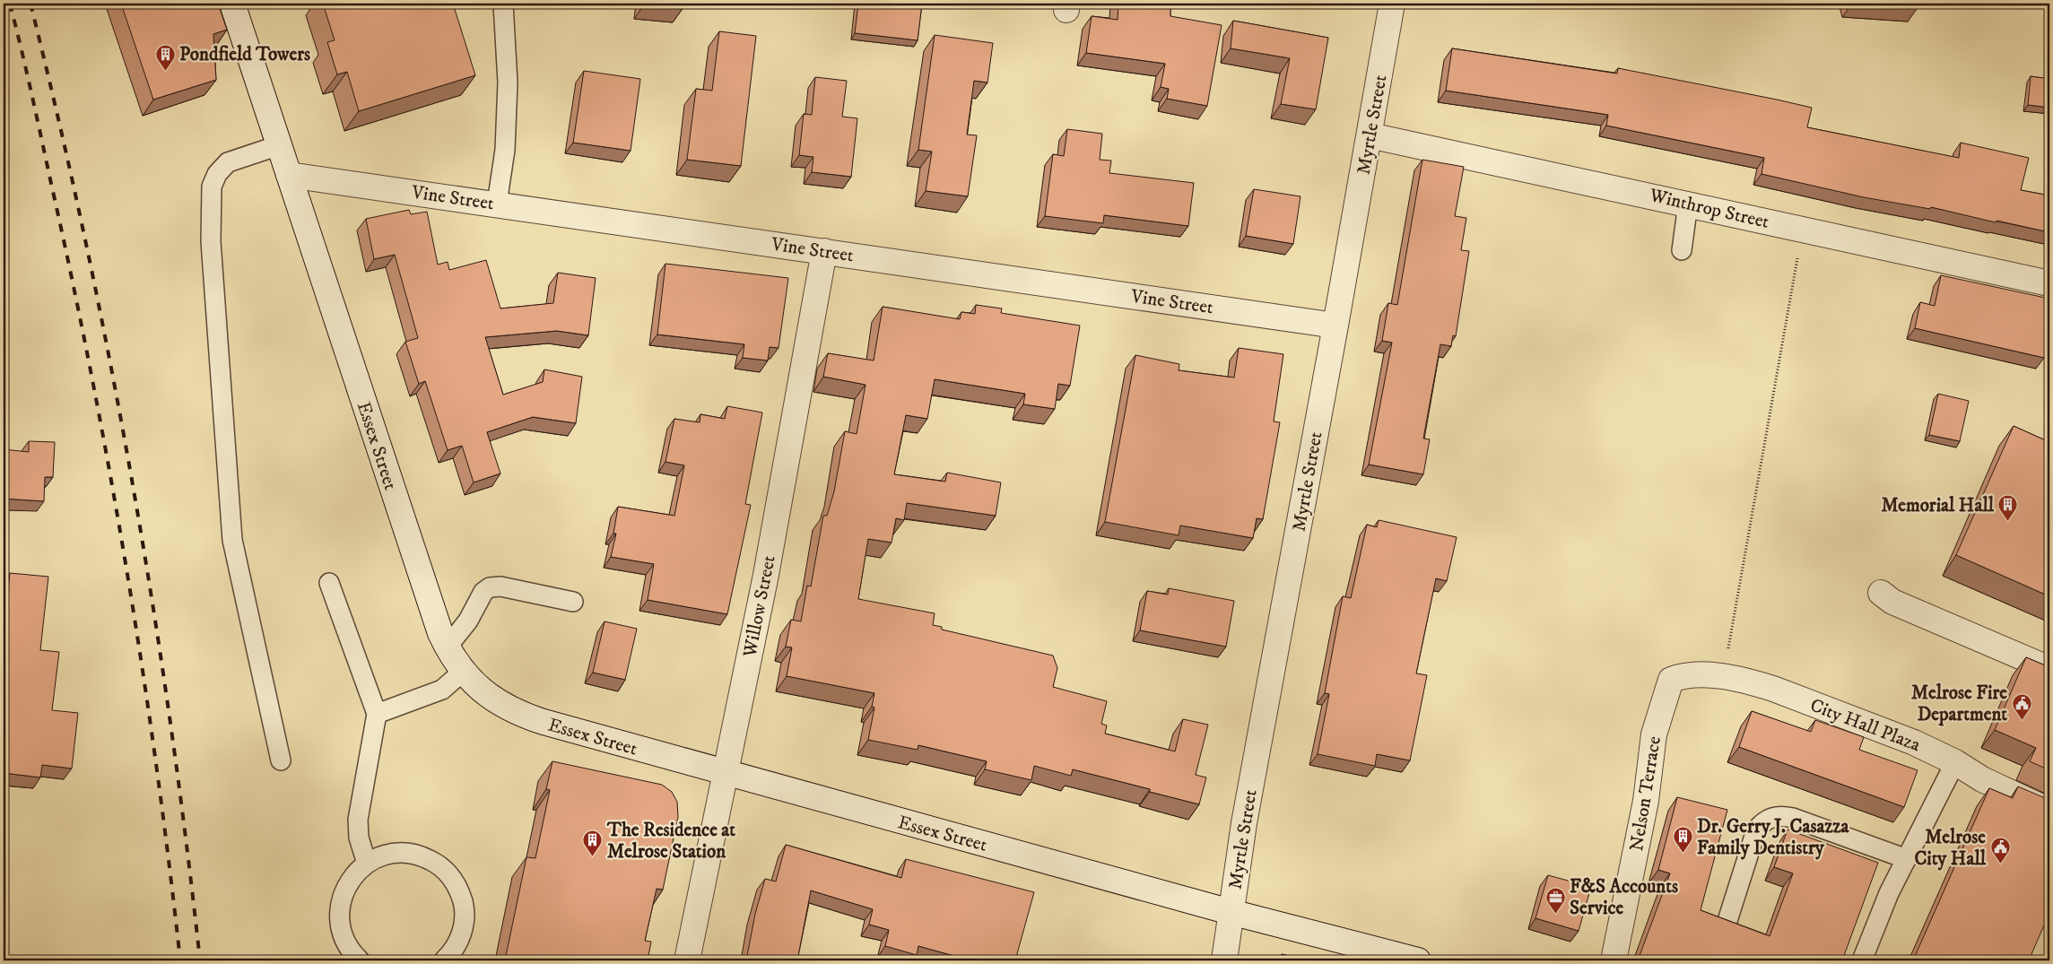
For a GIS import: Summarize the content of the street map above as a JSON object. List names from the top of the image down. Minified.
{"streets":{"street":["Myrtle Street","Vine Street","Winthrop Street","Essex Street","Willow Street","City Hall Plaza","Nelson Terrace"]},"crossings":[["Myrtle Street","Vine Street"],["Myrtle Street","Winthrop Street"],["Myrtle Street","Essex Street"],["Vine Street","Essex Street"],["Vine Street","Willow Street"],["Essex Street","Willow Street"],["City Hall Plaza","Nelson Terrace"]],"places":{"building":["Pondfield Towers","Memorial Hall","Dr. Gerry J. Casazza Family Dentistry","The Residence at Melrose Station"],"public building":["Melrose Fire Department","Melrose City Hall"],"office":["F&S Accounts Service"]}}
